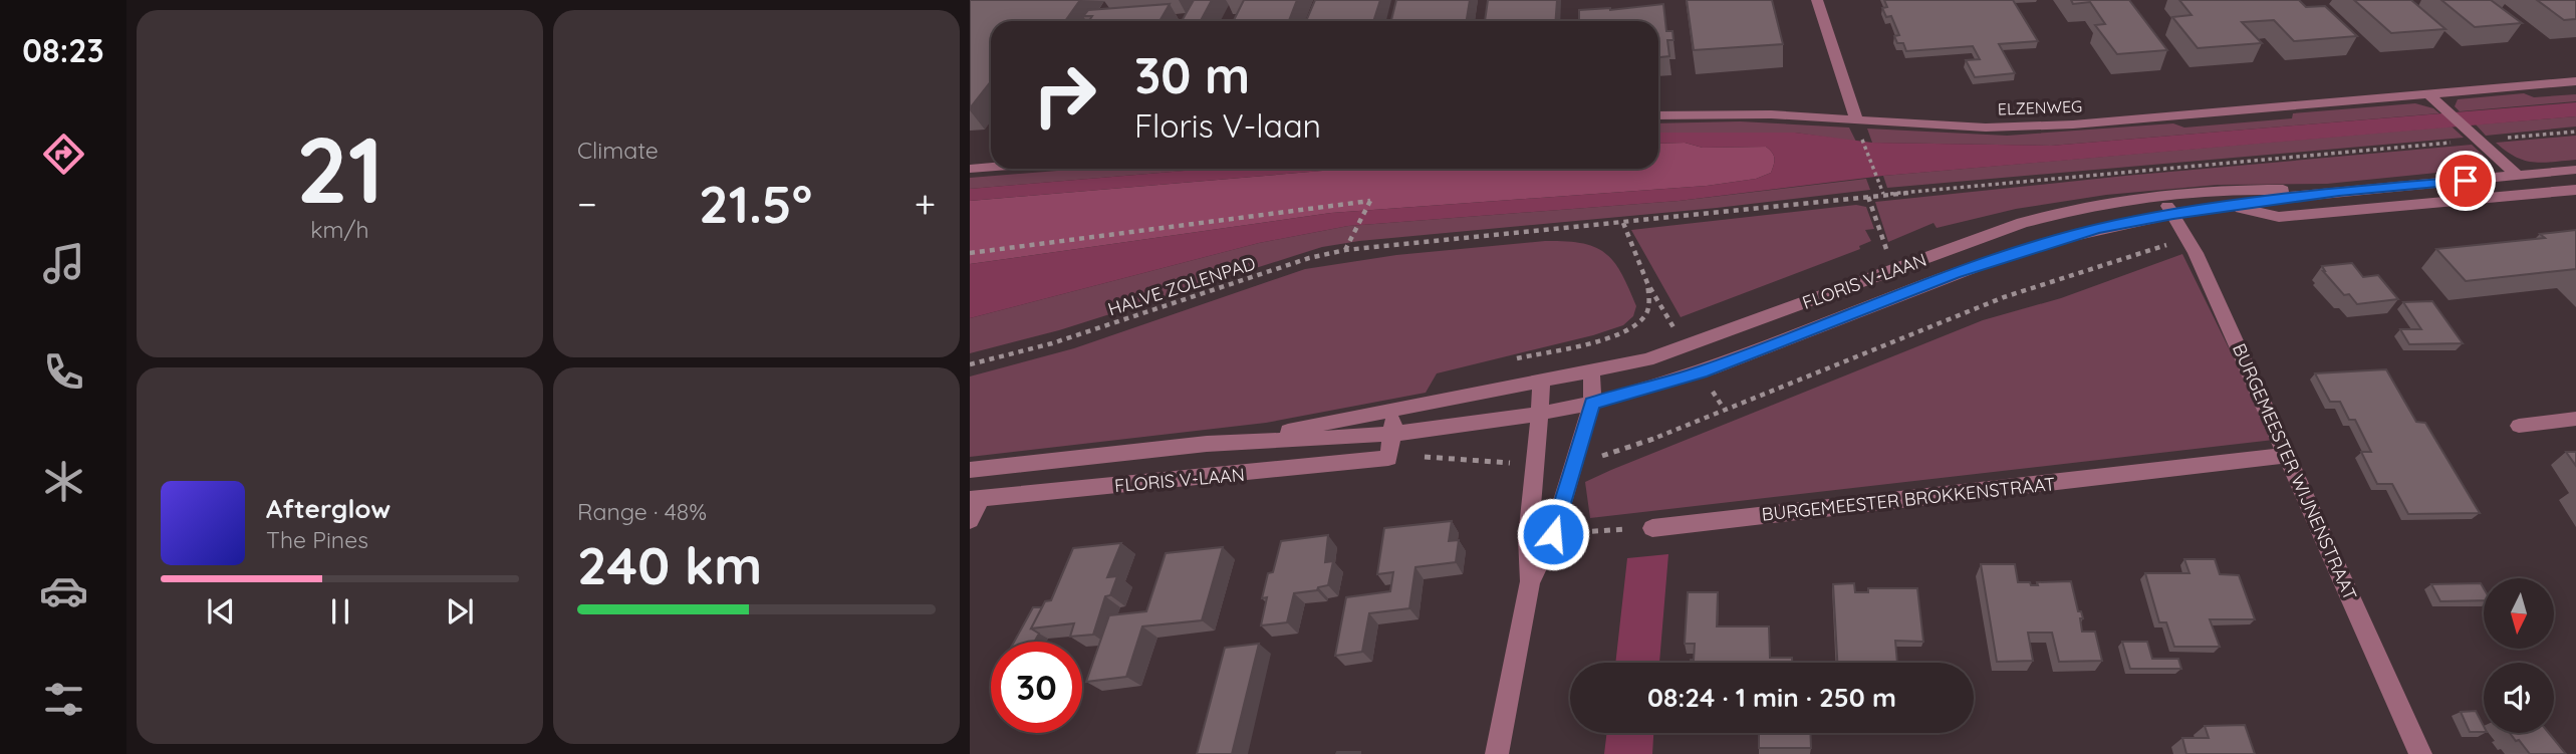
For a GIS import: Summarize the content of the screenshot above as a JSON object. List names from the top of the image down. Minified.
{"streets":{"street":["ELZENWEG","FLORIS V-LAAN","BURGEMEESTER WIJNENSTRAAT","BURGEMEESTER BROKKENSTRAAT"],"path":["HALVE ZOLENPAD"]},"crossings":[["FLORIS V-LAAN","BURGEMEESTER WIJNENSTRAAT"],["BURGEMEESTER WIJNENSTRAAT","BURGEMEESTER BROKKENSTRAAT"]],"north":"bottom","page":{"tabs":"08:23","tile":[["21","km/h"],"Climate",["Range · 48%","240 km"]],"turn":["30 m","Floris V-laan"],"heat":["−","21.5°","+"],"song":["Afterglow","The Pines"],"limit":"30","trip":"08:24 · 1 min · 250 m"}}
